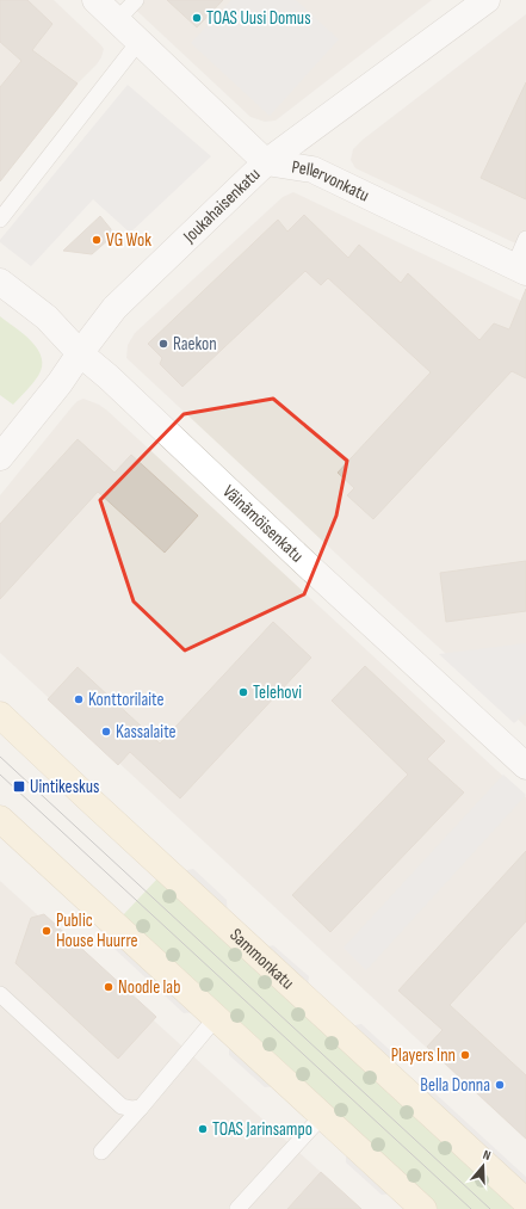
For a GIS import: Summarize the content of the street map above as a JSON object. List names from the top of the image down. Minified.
{"streets":{"main road":["Sammonkatu"],"street":["Pellervonkatu","Joukahaisenkatu","Väinämöisenkatu"]},"crossings":[["Pellervonkatu","Joukahaisenkatu"],["Joukahaisenkatu","Väinämöisenkatu"]],"places":{"other":["TOAS Uusi Domus","VG Wok","Raekon","Telehovi","Konttorilaite","Kassalaite","Public House Huurre","Noodle lab","Players Inn","Bella Donna","TOAS Jarinsampo"],"transit":["Uintikeskus"]},"north":"top"}
